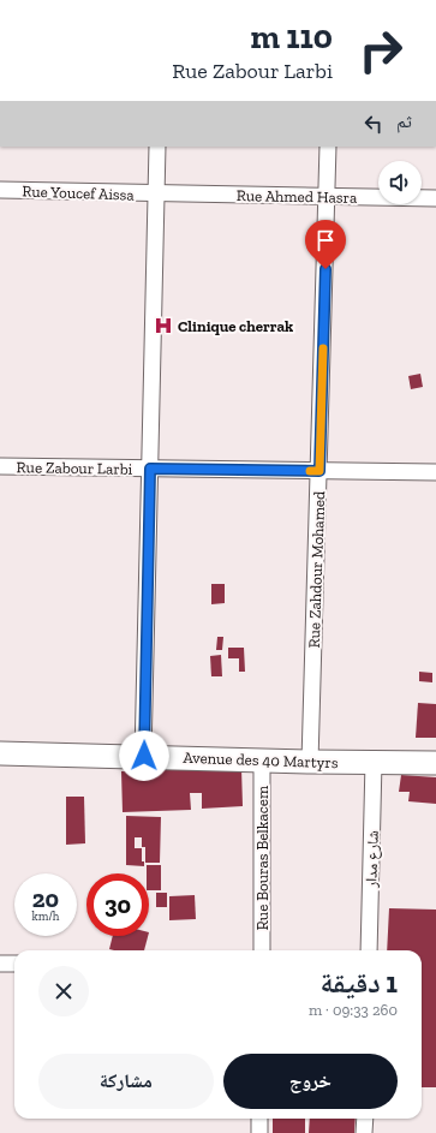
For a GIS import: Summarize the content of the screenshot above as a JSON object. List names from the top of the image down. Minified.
{"streets":{"main road":["Avenue des 40 Martyrs"],"street":["Rue Youcef Aissa","Rue Ahmed Hasra","Rue Zabour Larbi","Rue Zahdour Mohamed","Rue Bouras Belkacem","شارع مدار"]},"crossings":[["Rue Youcef Aissa","Rue Ahmed Hasra"],["Rue Ahmed Hasra","Rue Zahdour Mohamed"],["Rue Zabour Larbi","Rue Zahdour Mohamed"],["Rue Zahdour Mohamed","Avenue des 40 Martyrs"],["Avenue des 40 Martyrs","Rue Bouras Belkacem"],["Avenue des 40 Martyrs","شارع مدار"]],"places":{"hospital":["Clinique cherrak"]},"page":{"turn":["110 m","Rue Zabour Larbi"],"then":"ثم","speed":"20 km/h","limit":"30","heading":["1 دقيقة","260 m · 09:33"],"buttons":["خروج","مشاركة"]}}
